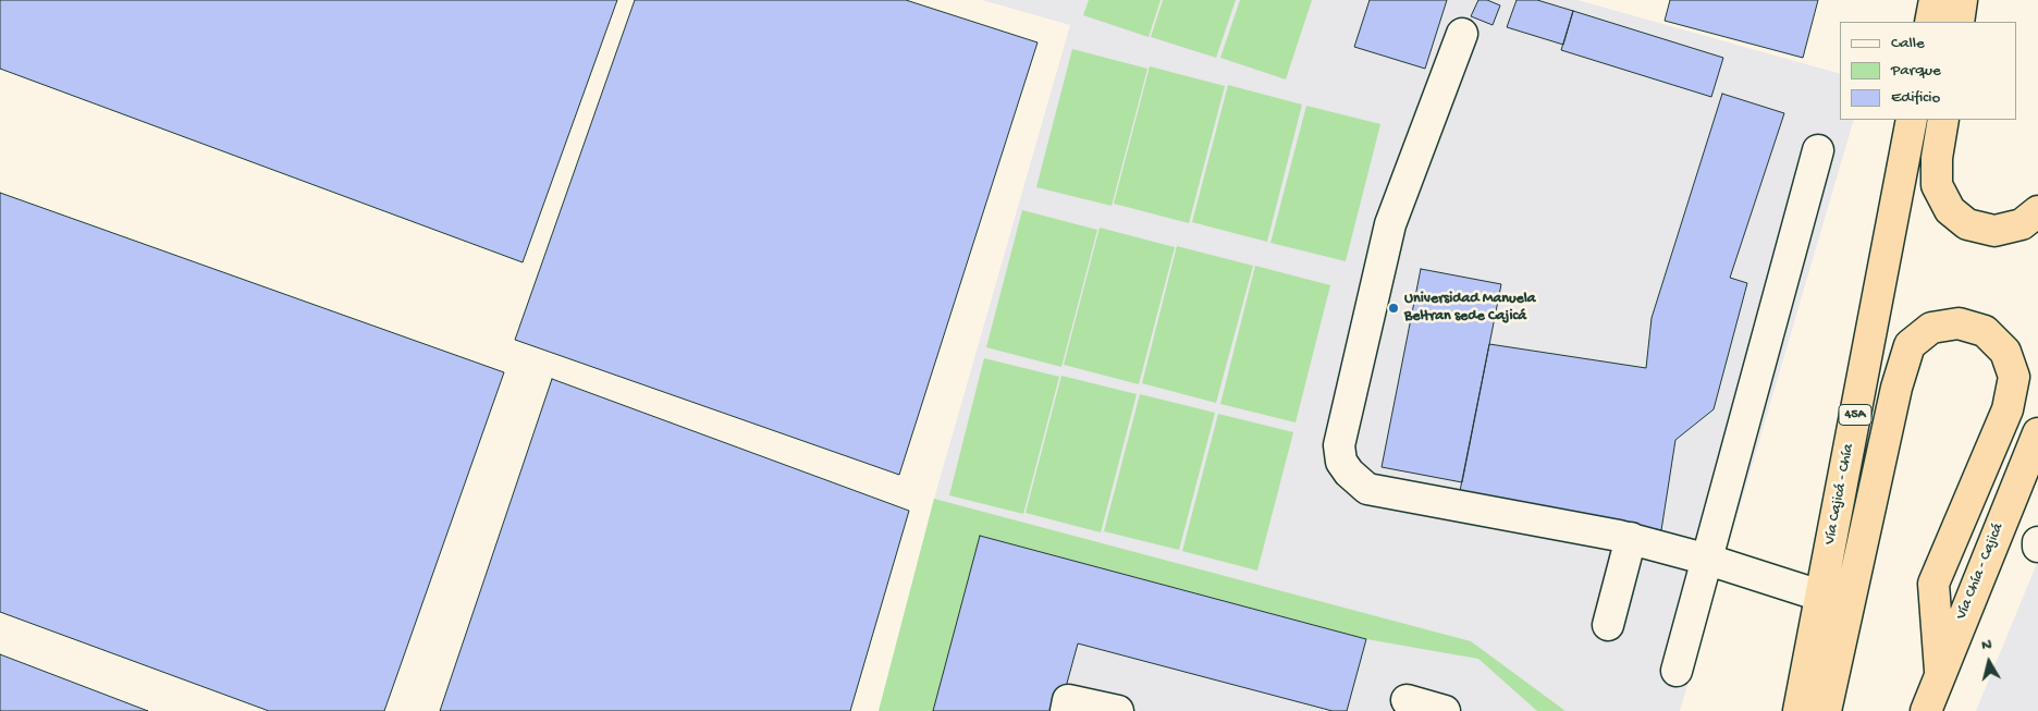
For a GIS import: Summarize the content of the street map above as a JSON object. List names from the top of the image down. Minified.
{"streets":{"highway":["45A","Vía Cajicá - Chía","Vía Chía - Cajicá"]},"places":["Universidad Manuela Beltran sede Cajicá"],"legend":["Calle","Parque","Edificio"],"north":"top"}
